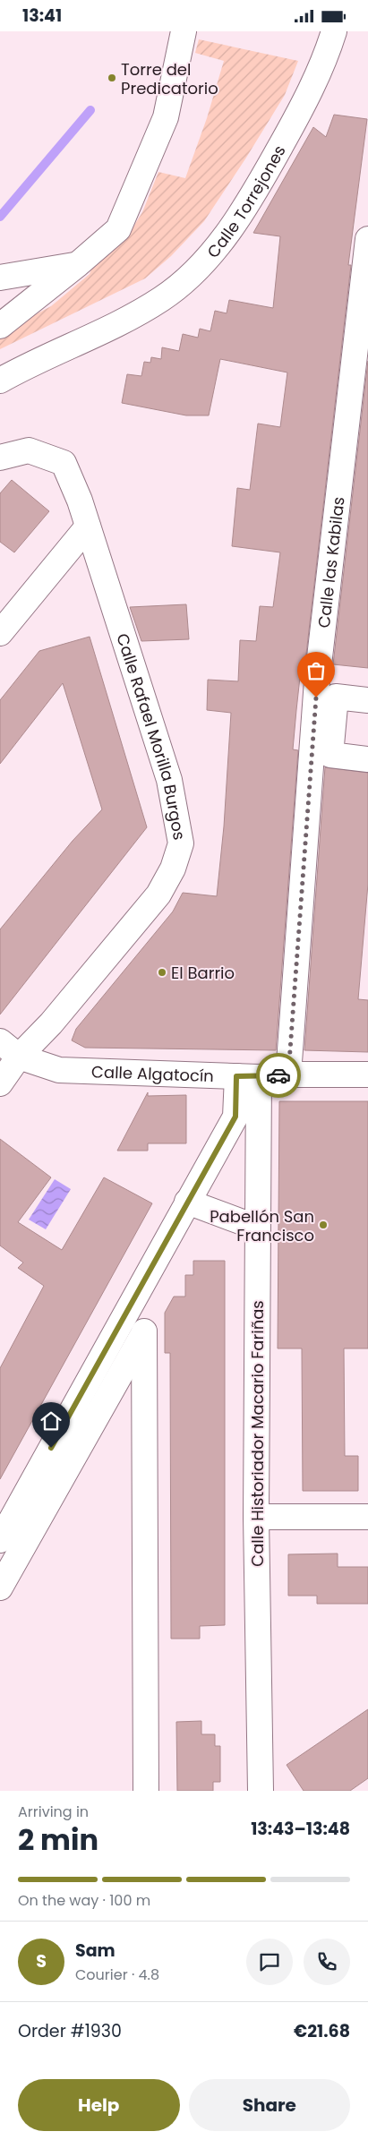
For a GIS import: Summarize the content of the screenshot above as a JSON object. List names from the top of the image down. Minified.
{"streets":{"street":["Calle Torrejones","Calle las Kabilas","Calle Rafael Morilla Burgos","Calle Algatocín","Calle Historiador Macario Fariñas"]},"crossings":[["Calle las Kabilas","Calle Algatocín"],["Calle Rafael Morilla Burgos","Calle Algatocín"],["Calle Algatocín","Calle Historiador Macario Fariñas"]],"places":["Torre del Predicatorio","El Barrio","Pabellón San Francisco"],"page":{"status":"13:41","heading":["2 min","Arriving in","13:43–13:48"],"panel":["Sam","Courier · 4.8","Order #1930","€21.68"],"bar":"On the way · 100 m","round":"S","buttons":["Help","Share"]}}
